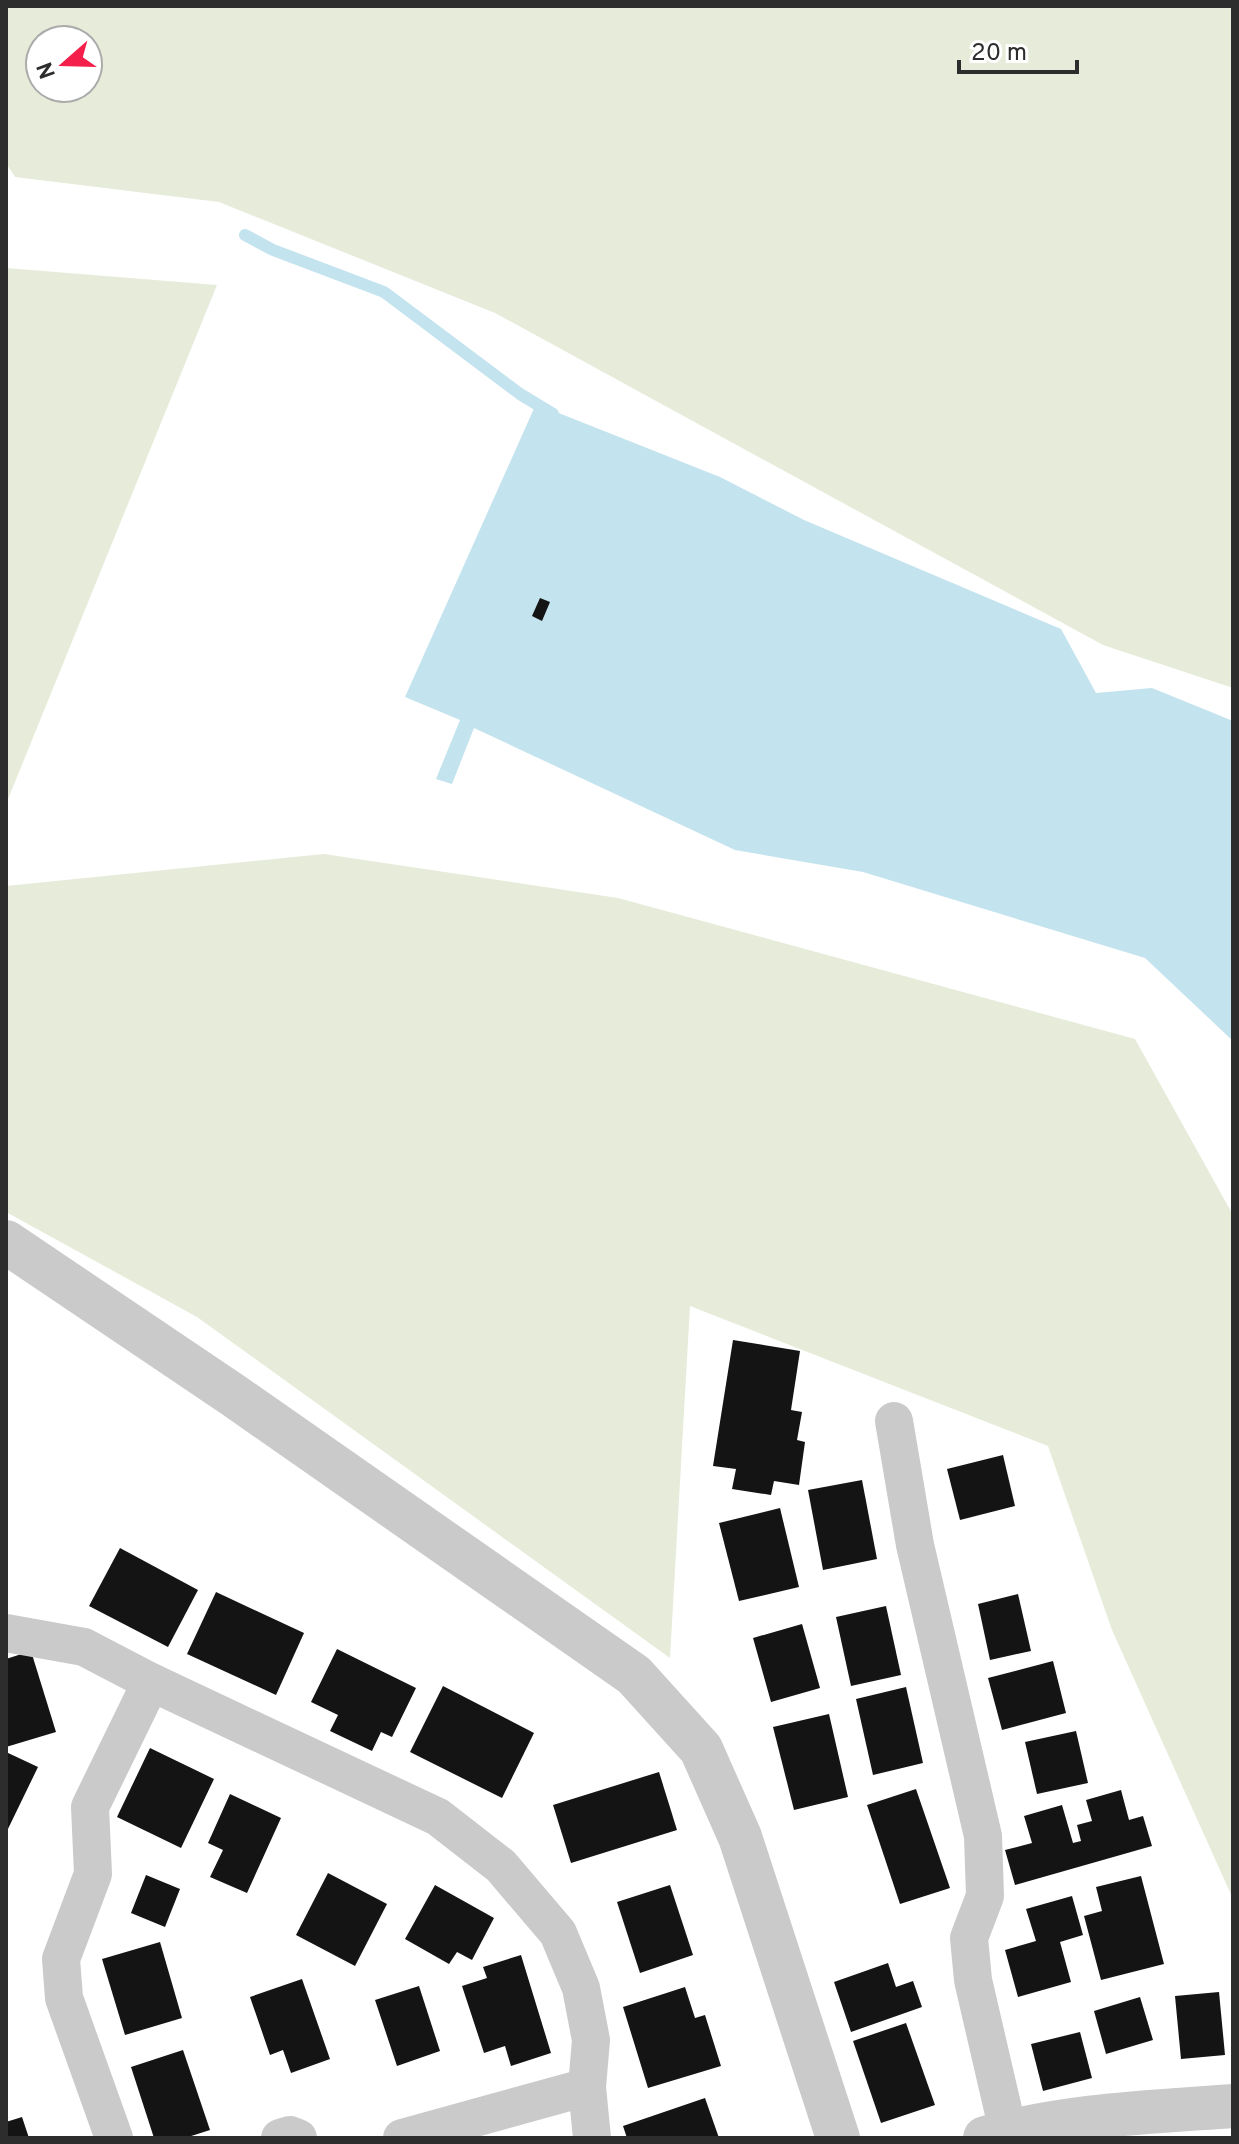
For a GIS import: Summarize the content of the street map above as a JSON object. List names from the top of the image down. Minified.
{"scale_bar":"20 m","north":"left"}
